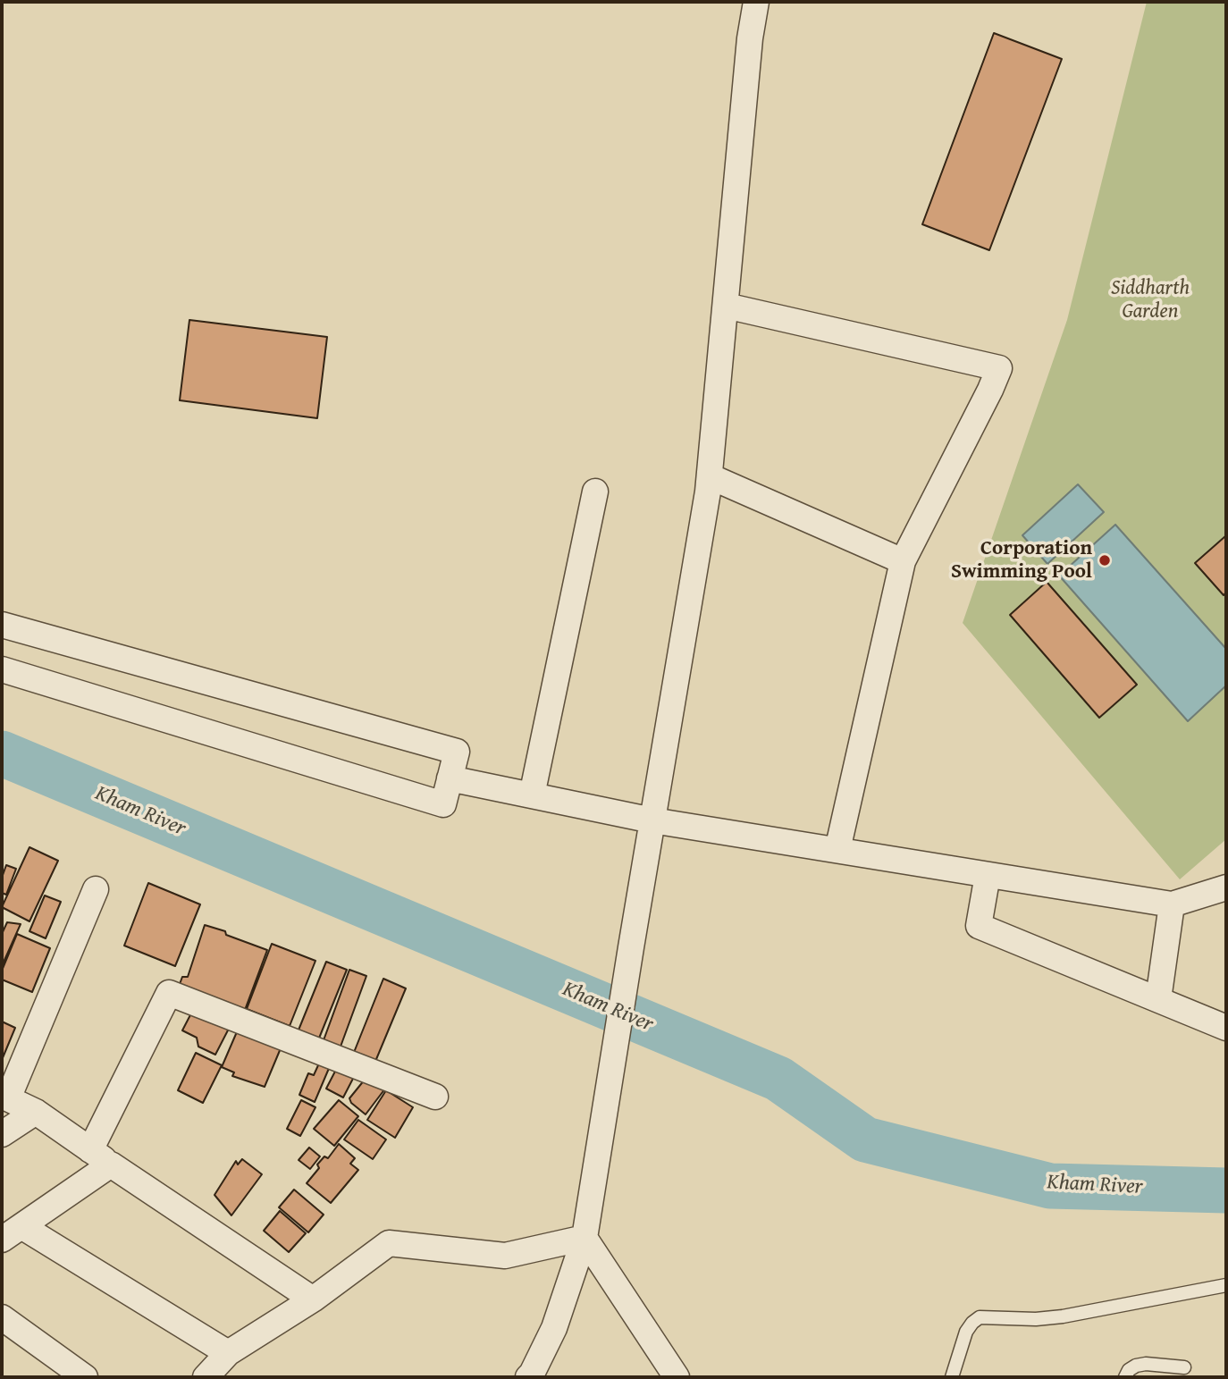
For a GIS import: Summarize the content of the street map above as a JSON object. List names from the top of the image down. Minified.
{"water":["Kham River"],"parks":["Siddharth Garden"],"places":["Corporation Swimming Pool"]}
